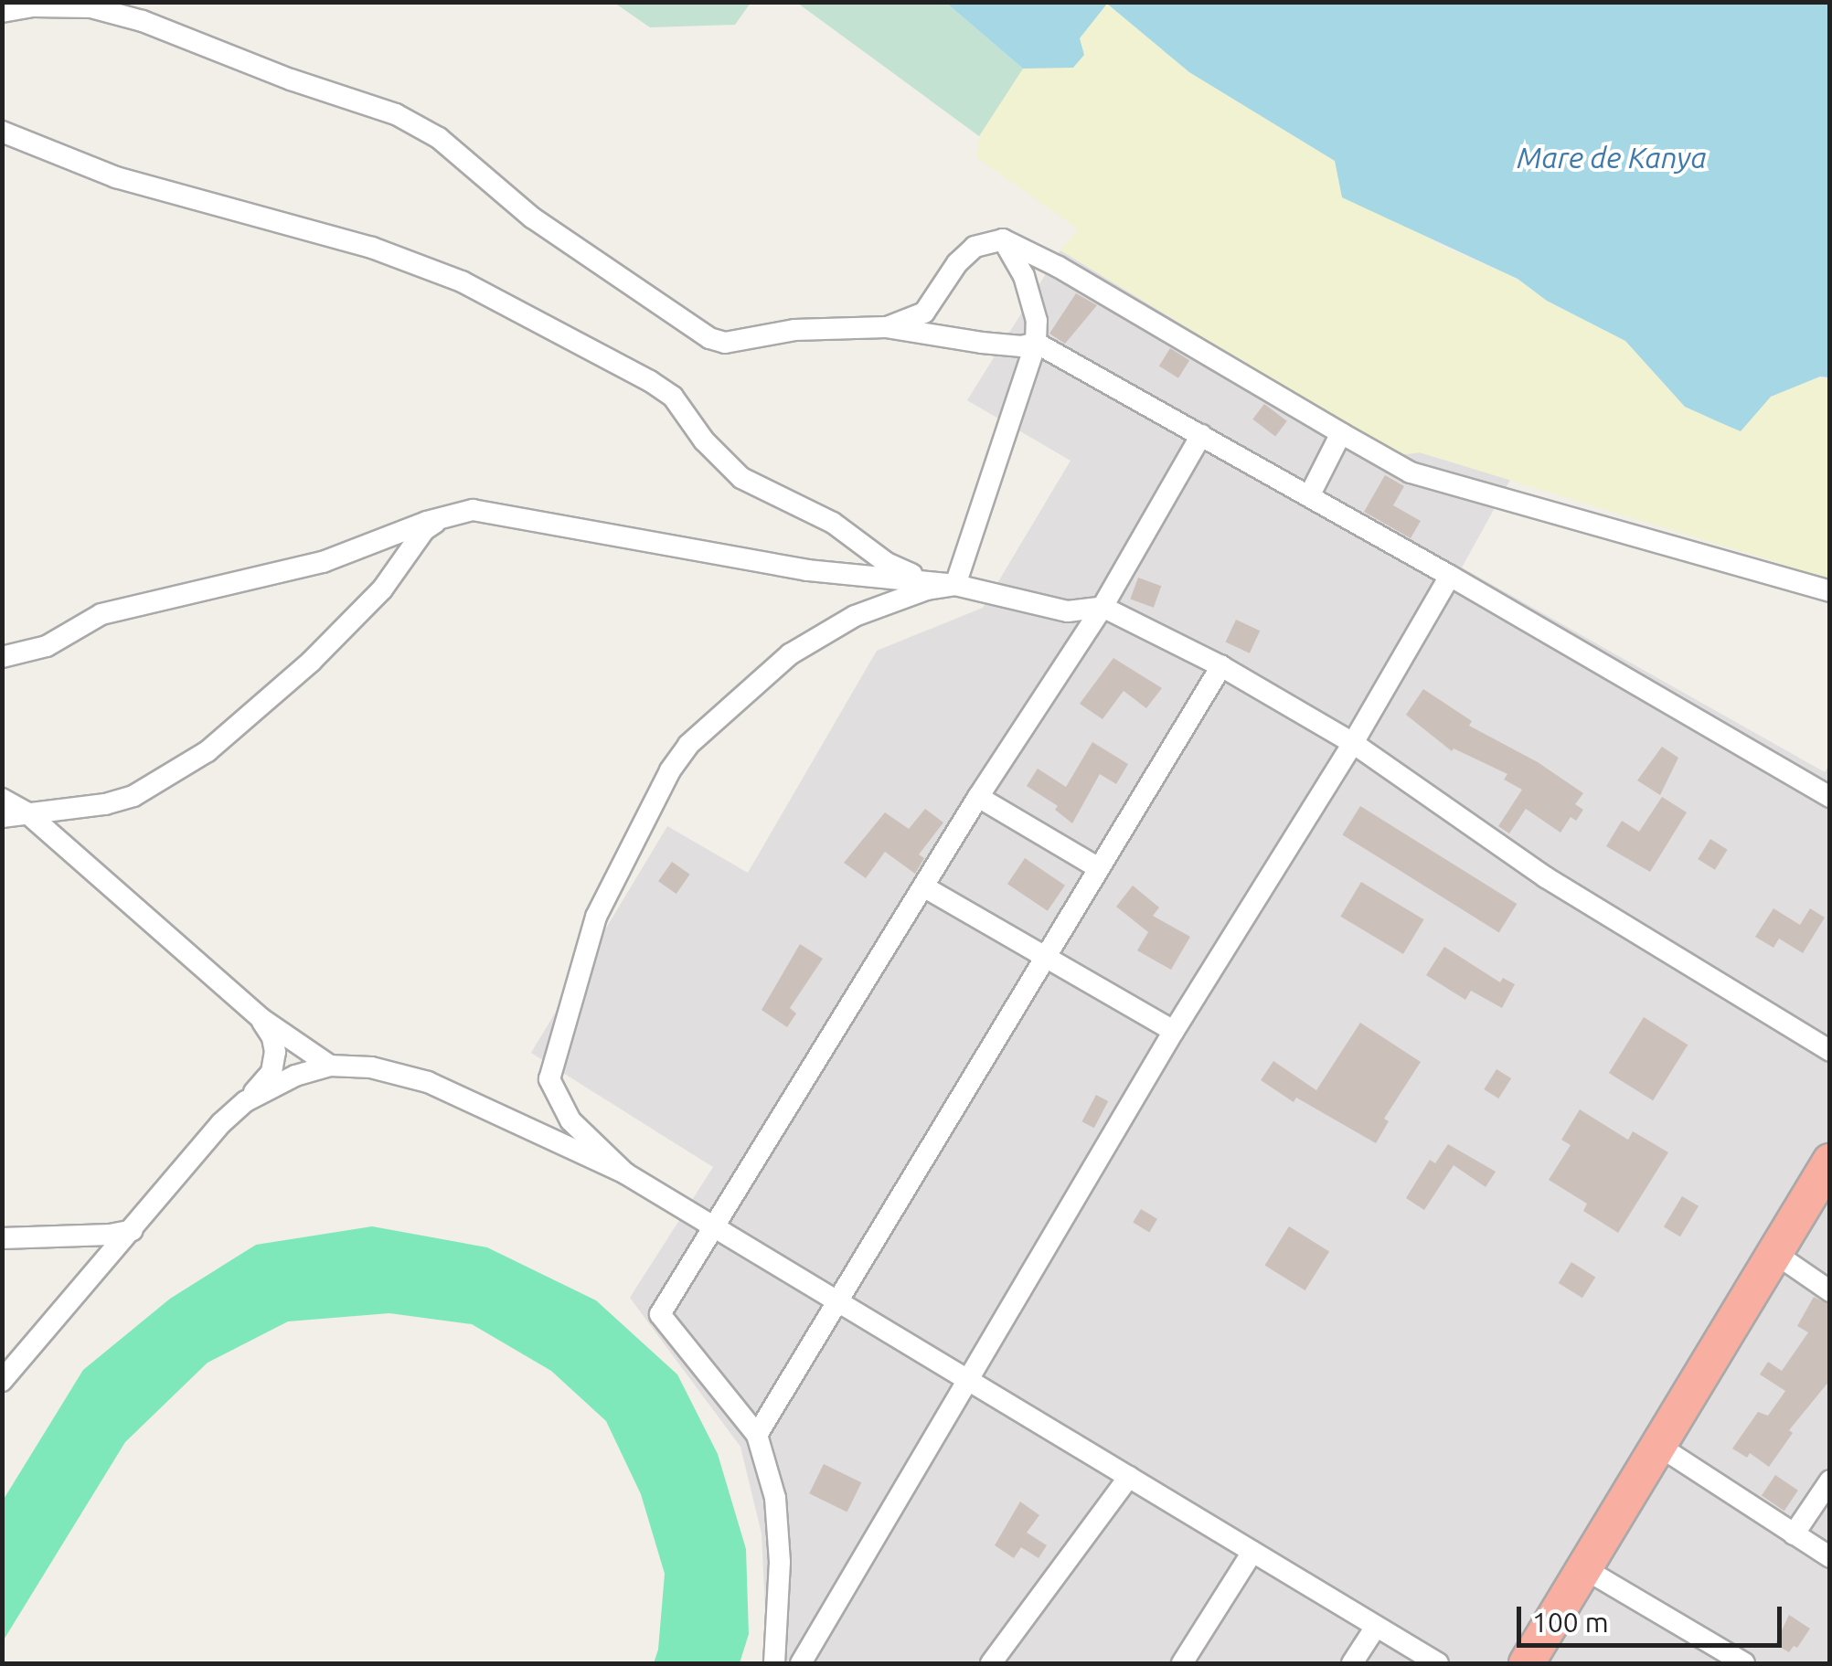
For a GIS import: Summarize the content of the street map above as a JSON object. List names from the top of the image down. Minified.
{"water":["Mare de Kanya"],"scale_bar":"100 m"}
